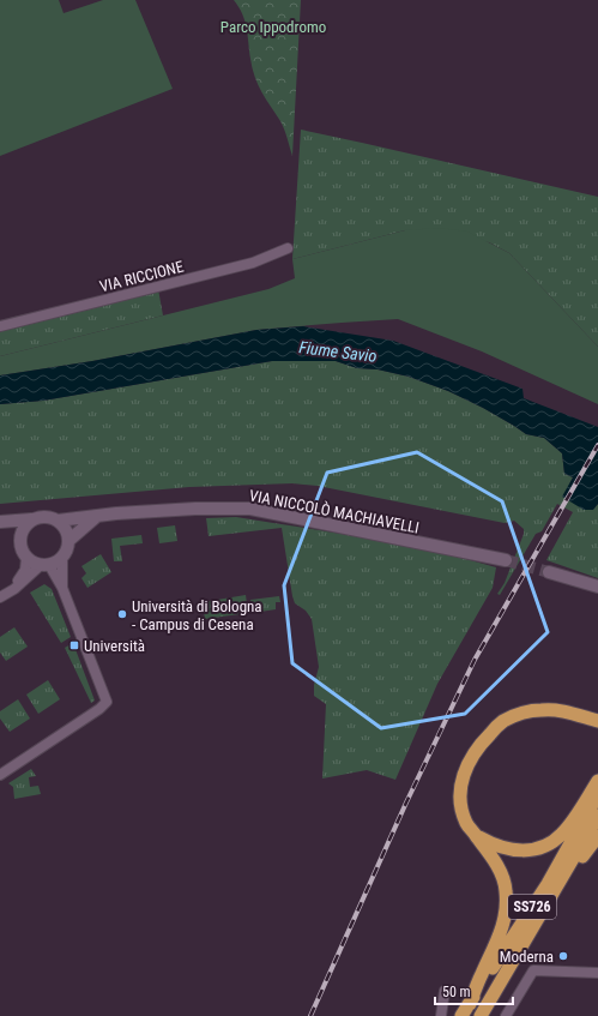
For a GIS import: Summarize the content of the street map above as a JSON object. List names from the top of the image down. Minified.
{"streets":{"highway":["SS726"],"street":["VIA RICCIONE","VIA NICCOLÒ MACHIAVELLI"]},"water":["Fiume Savio"],"parks":["Parco Ippodromo"],"places":{"other":["Università di Bologna - Campus di Cesena","Moderna"],"transit":["Università"]},"scale_bar":"50 m"}
